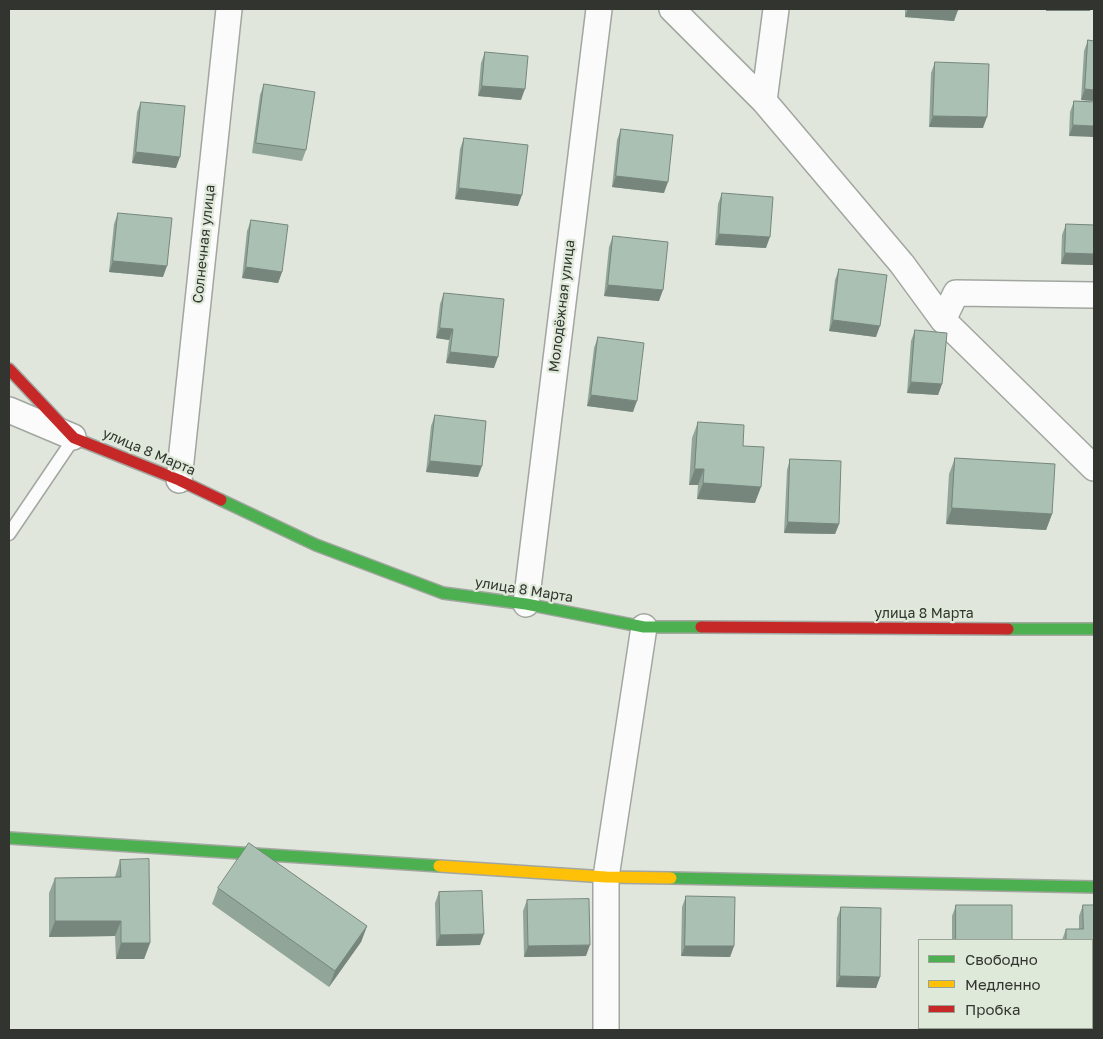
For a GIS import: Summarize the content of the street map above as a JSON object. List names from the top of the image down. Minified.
{"streets":{"street":["Солнечная улица","Молодёжная улица","улица 8 Марта"]},"crossings":[["Солнечная улица","улица 8 Марта"],["Молодёжная улица","улица 8 Марта"]],"legend":["Свободно","Медленно","Пробка"]}
